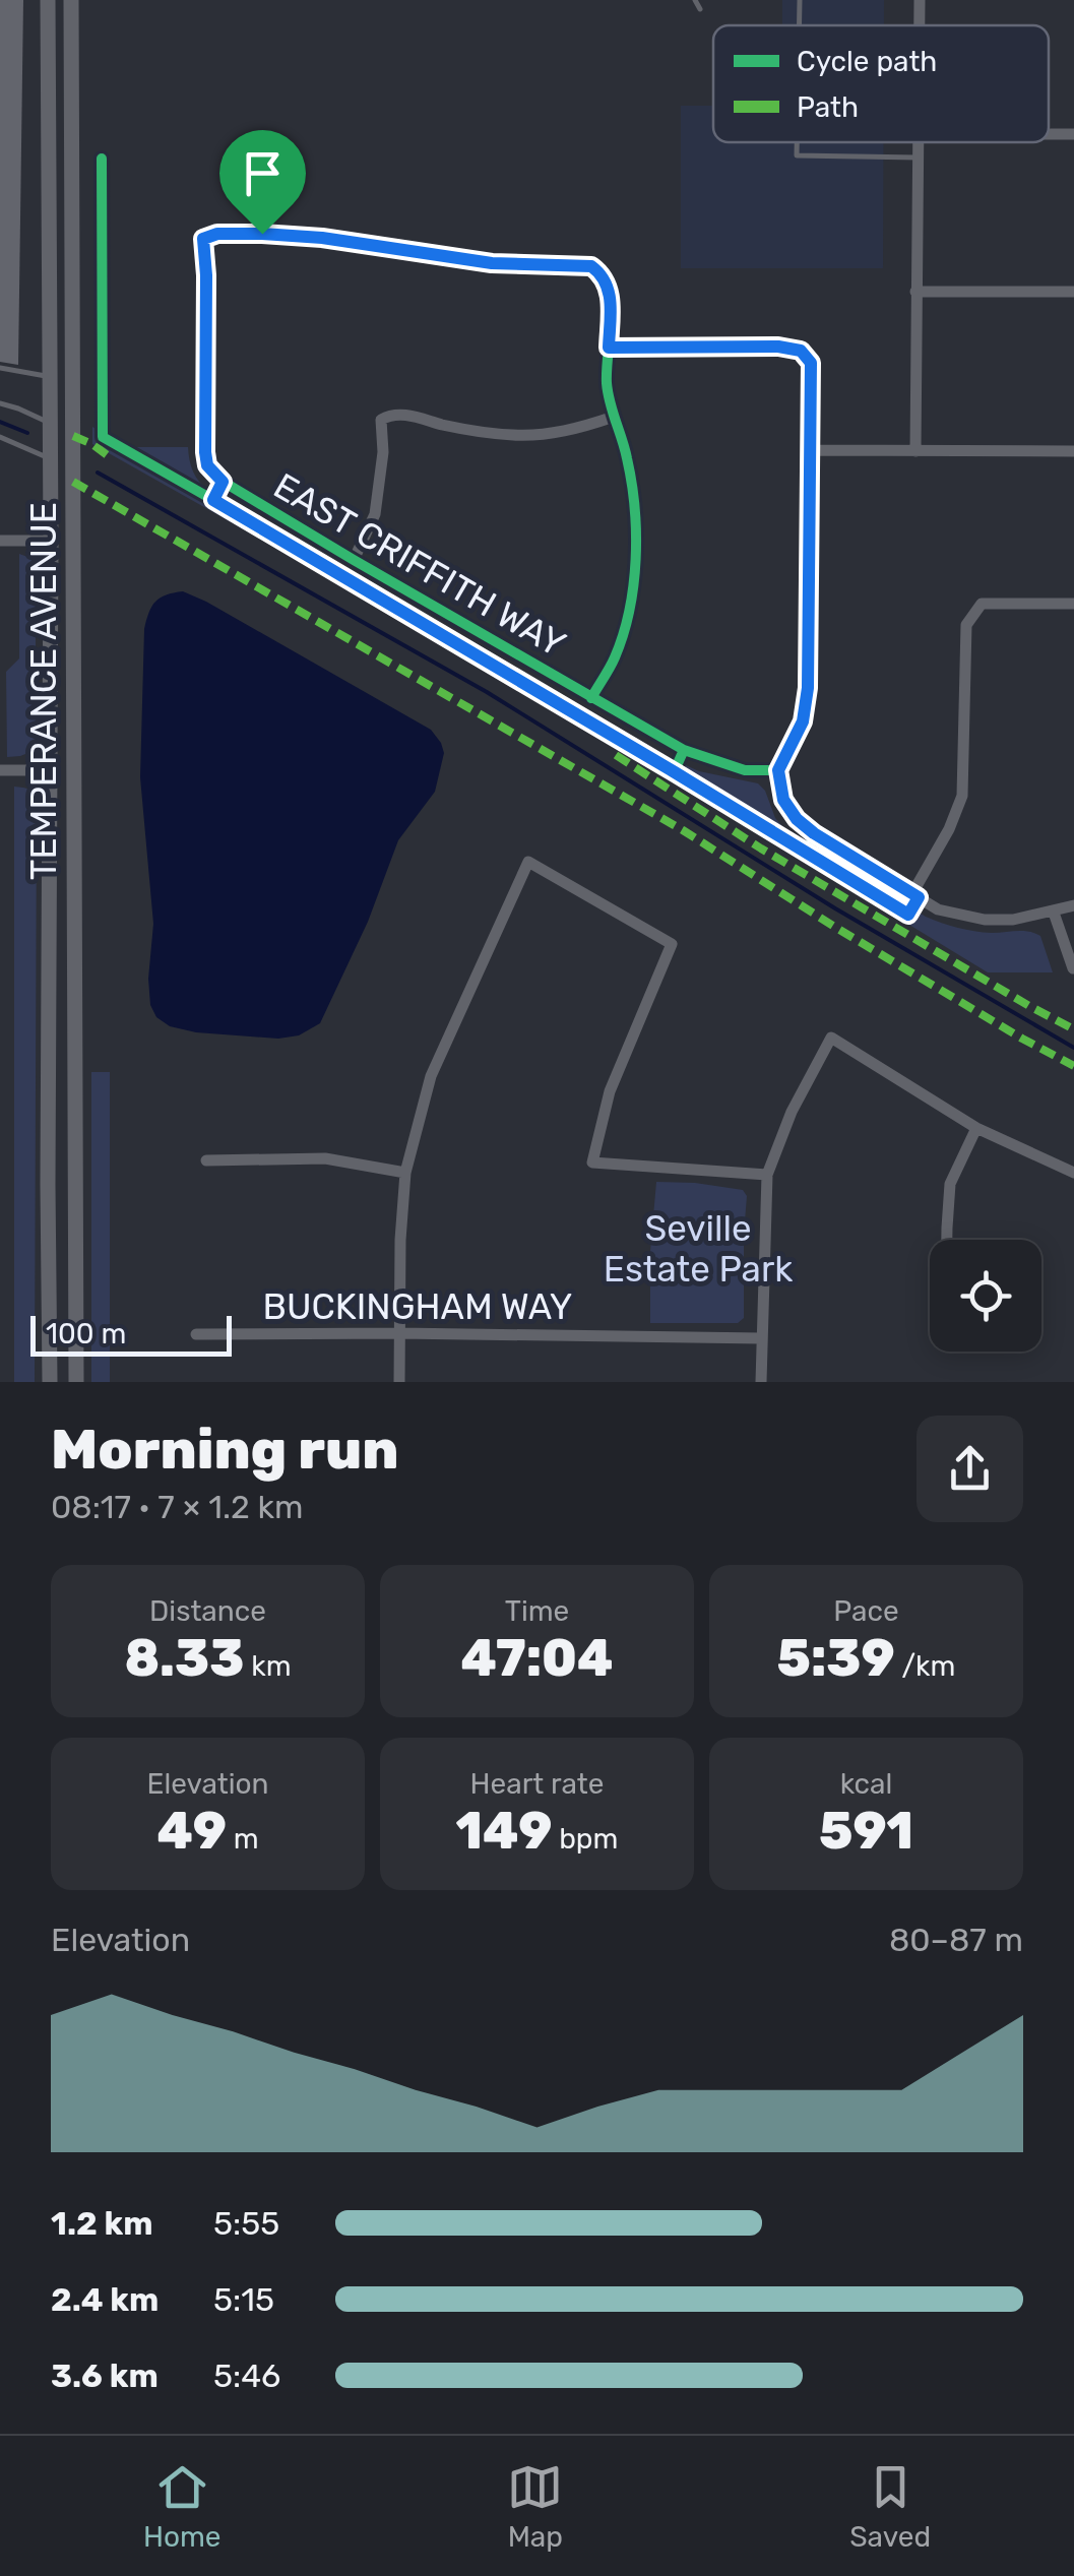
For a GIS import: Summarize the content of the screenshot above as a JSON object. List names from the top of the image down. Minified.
{"streets":{"main road":["TEMPERANCE AVENUE"],"street":["EAST CRIFFITH WAY","BUCKINGHAM WAY"]},"parks":["Seville Estate Park"],"legend":["Cycle path","Path"],"scale_bar":"100 m","page":{"scale":"100 m","heading":["Morning run","08:17 · 7 × 1.2 km"],"stats":[["Distance","8.33 km"],["Time","47:04"],["Pace","5:39 /km"],["Elevation","49 m"],["Heart rate","149 bpm"],["kcal","591"]],"chart":["Elevation","80–87 m"],"list":[{"name":"1.2 km","note":"5:55"},{"name":"2.4 km","note":"5:15"},{"name":"3.6 km","note":"5:46"}],"tabs":["Home","Map","Saved"]}}
